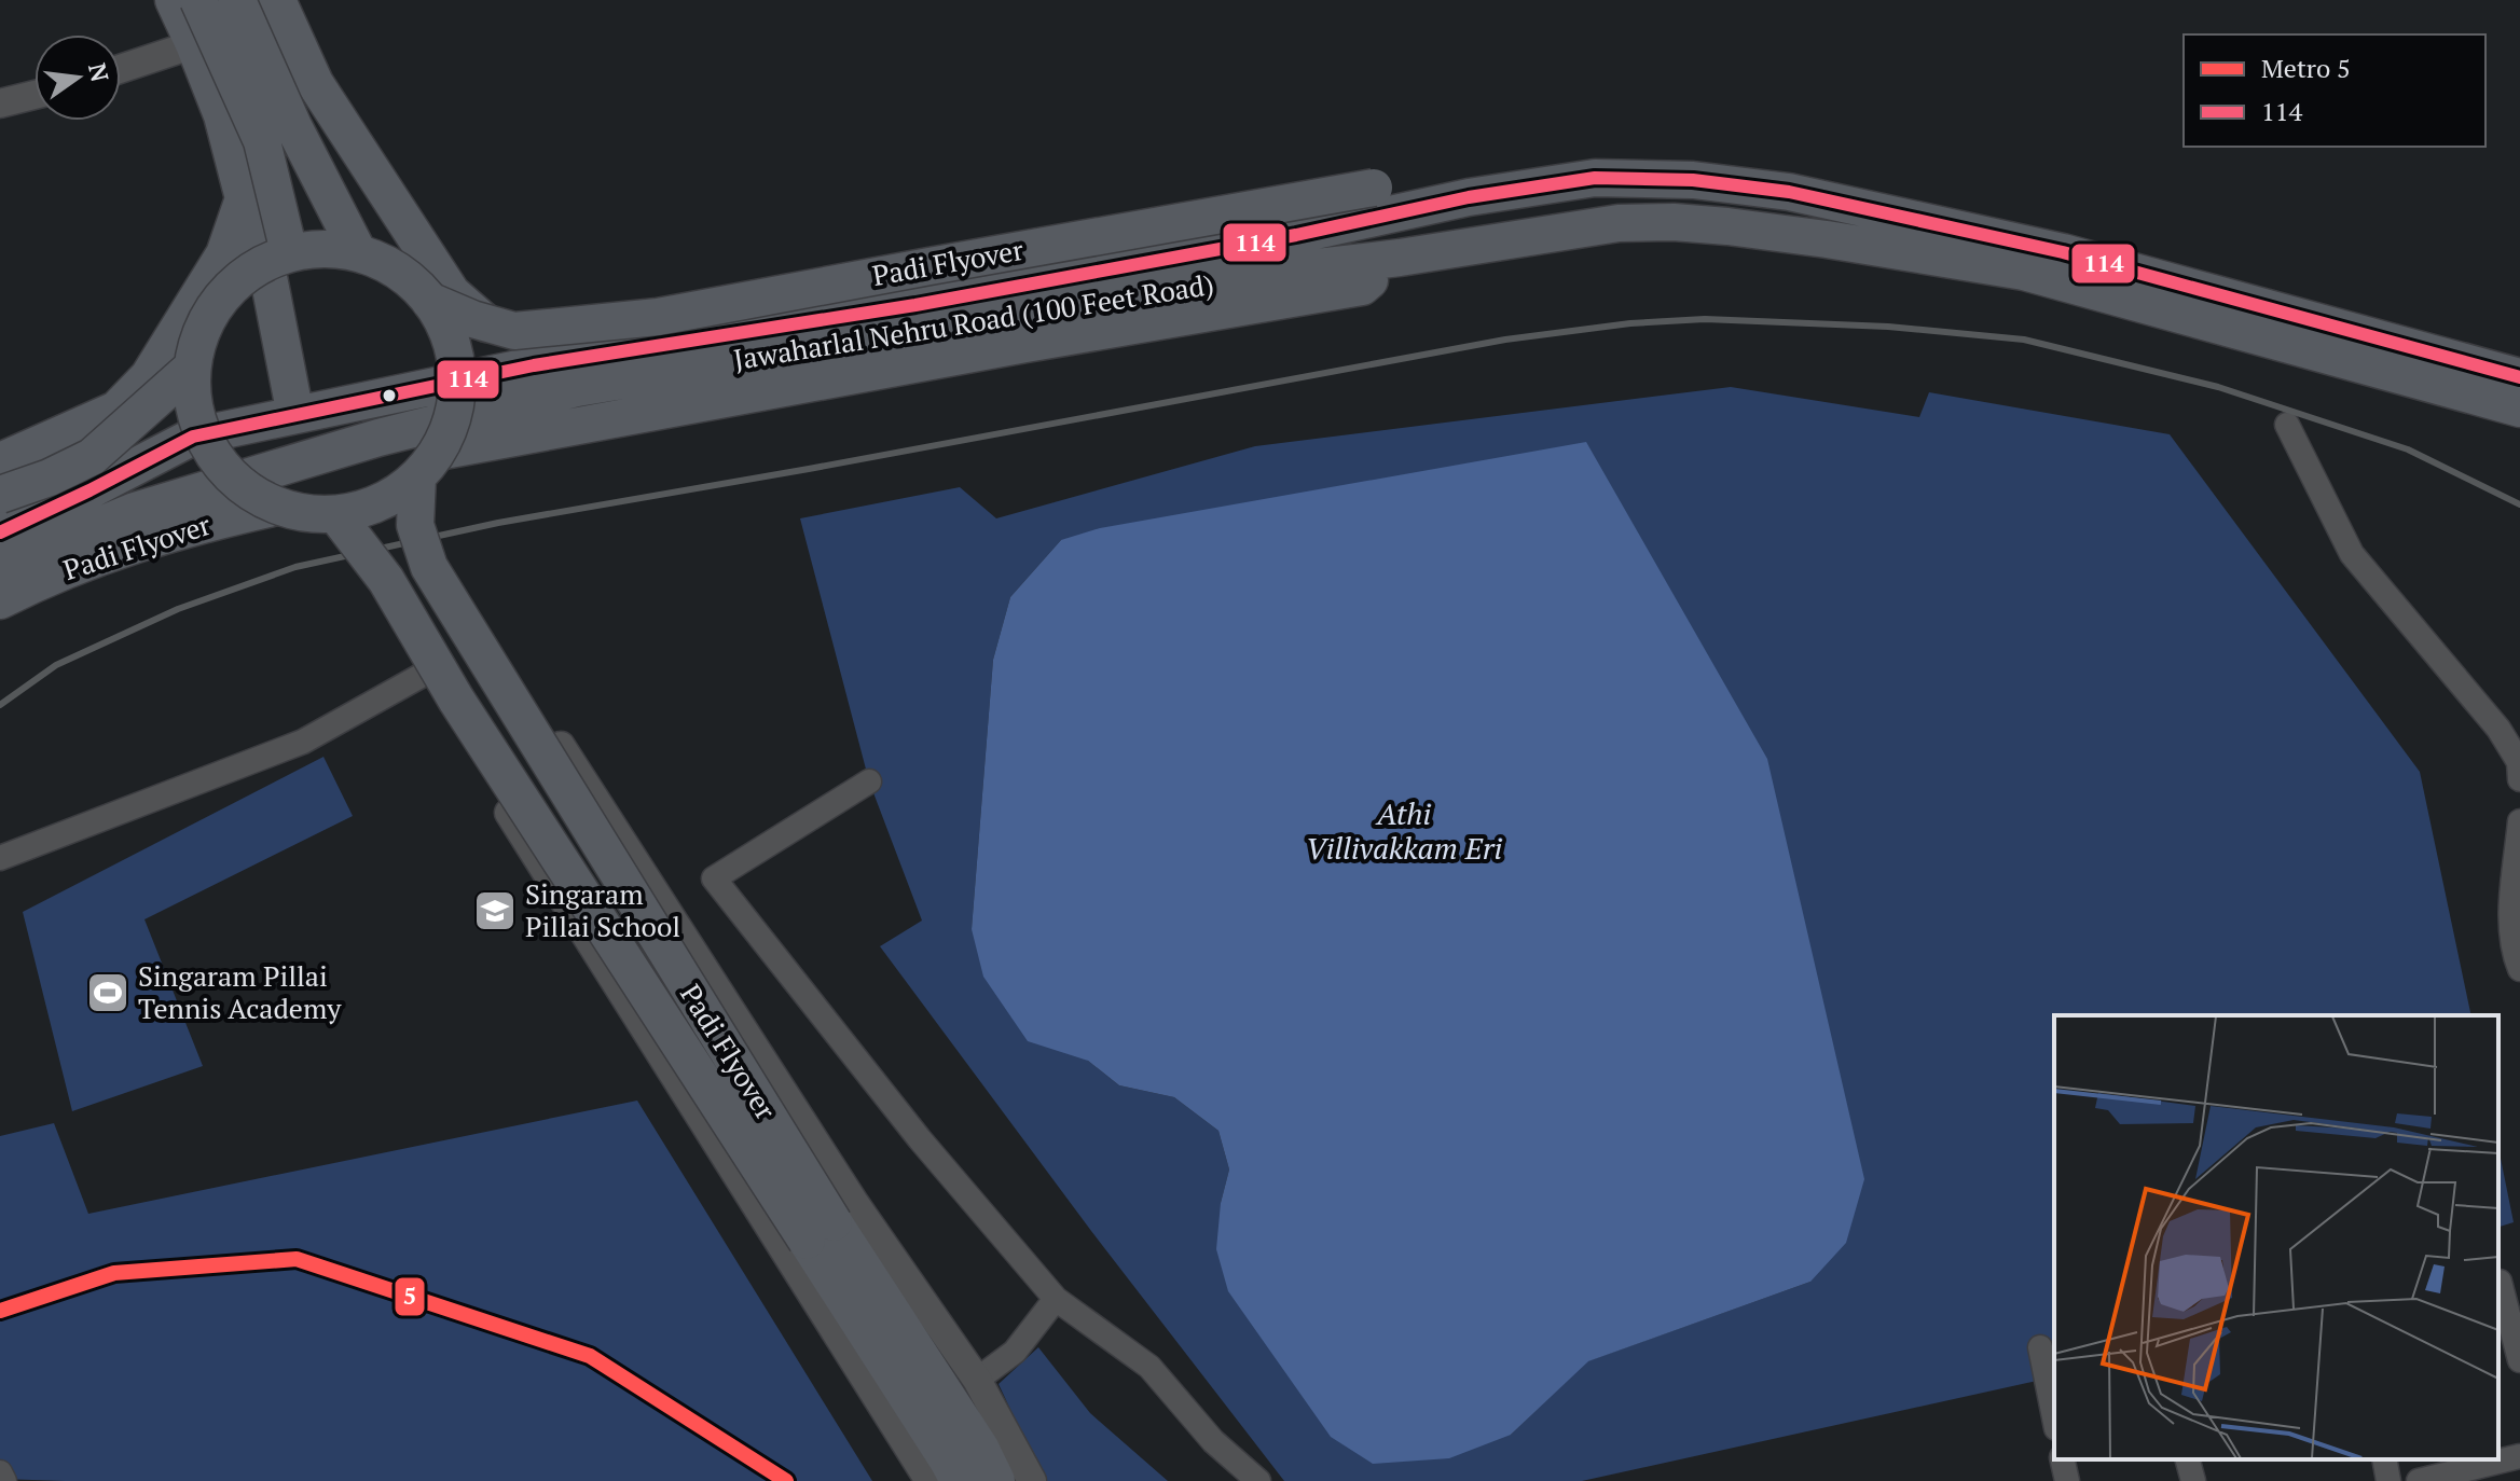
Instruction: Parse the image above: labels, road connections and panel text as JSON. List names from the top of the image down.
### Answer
{
  "streets": {
    "main road": ["Padi Flyover", "Jawaharlal Nehru Road (100 Feet Road)"]
  },
  "crossings": [
    ["Padi Flyover", "Jawaharlal Nehru Road (100 Feet Road)"]
  ],
  "water": ["Athi Villivakkam Eri"],
  "places": {
    "school or university": ["Singaram Pillai School"],
    "sports": ["Singaram Pillai Tennis Academy"]
  },
  "lines": ["transit line 114", "metro line 5"],
  "legend": ["Metro 5", "114"],
  "north": "right"
}
